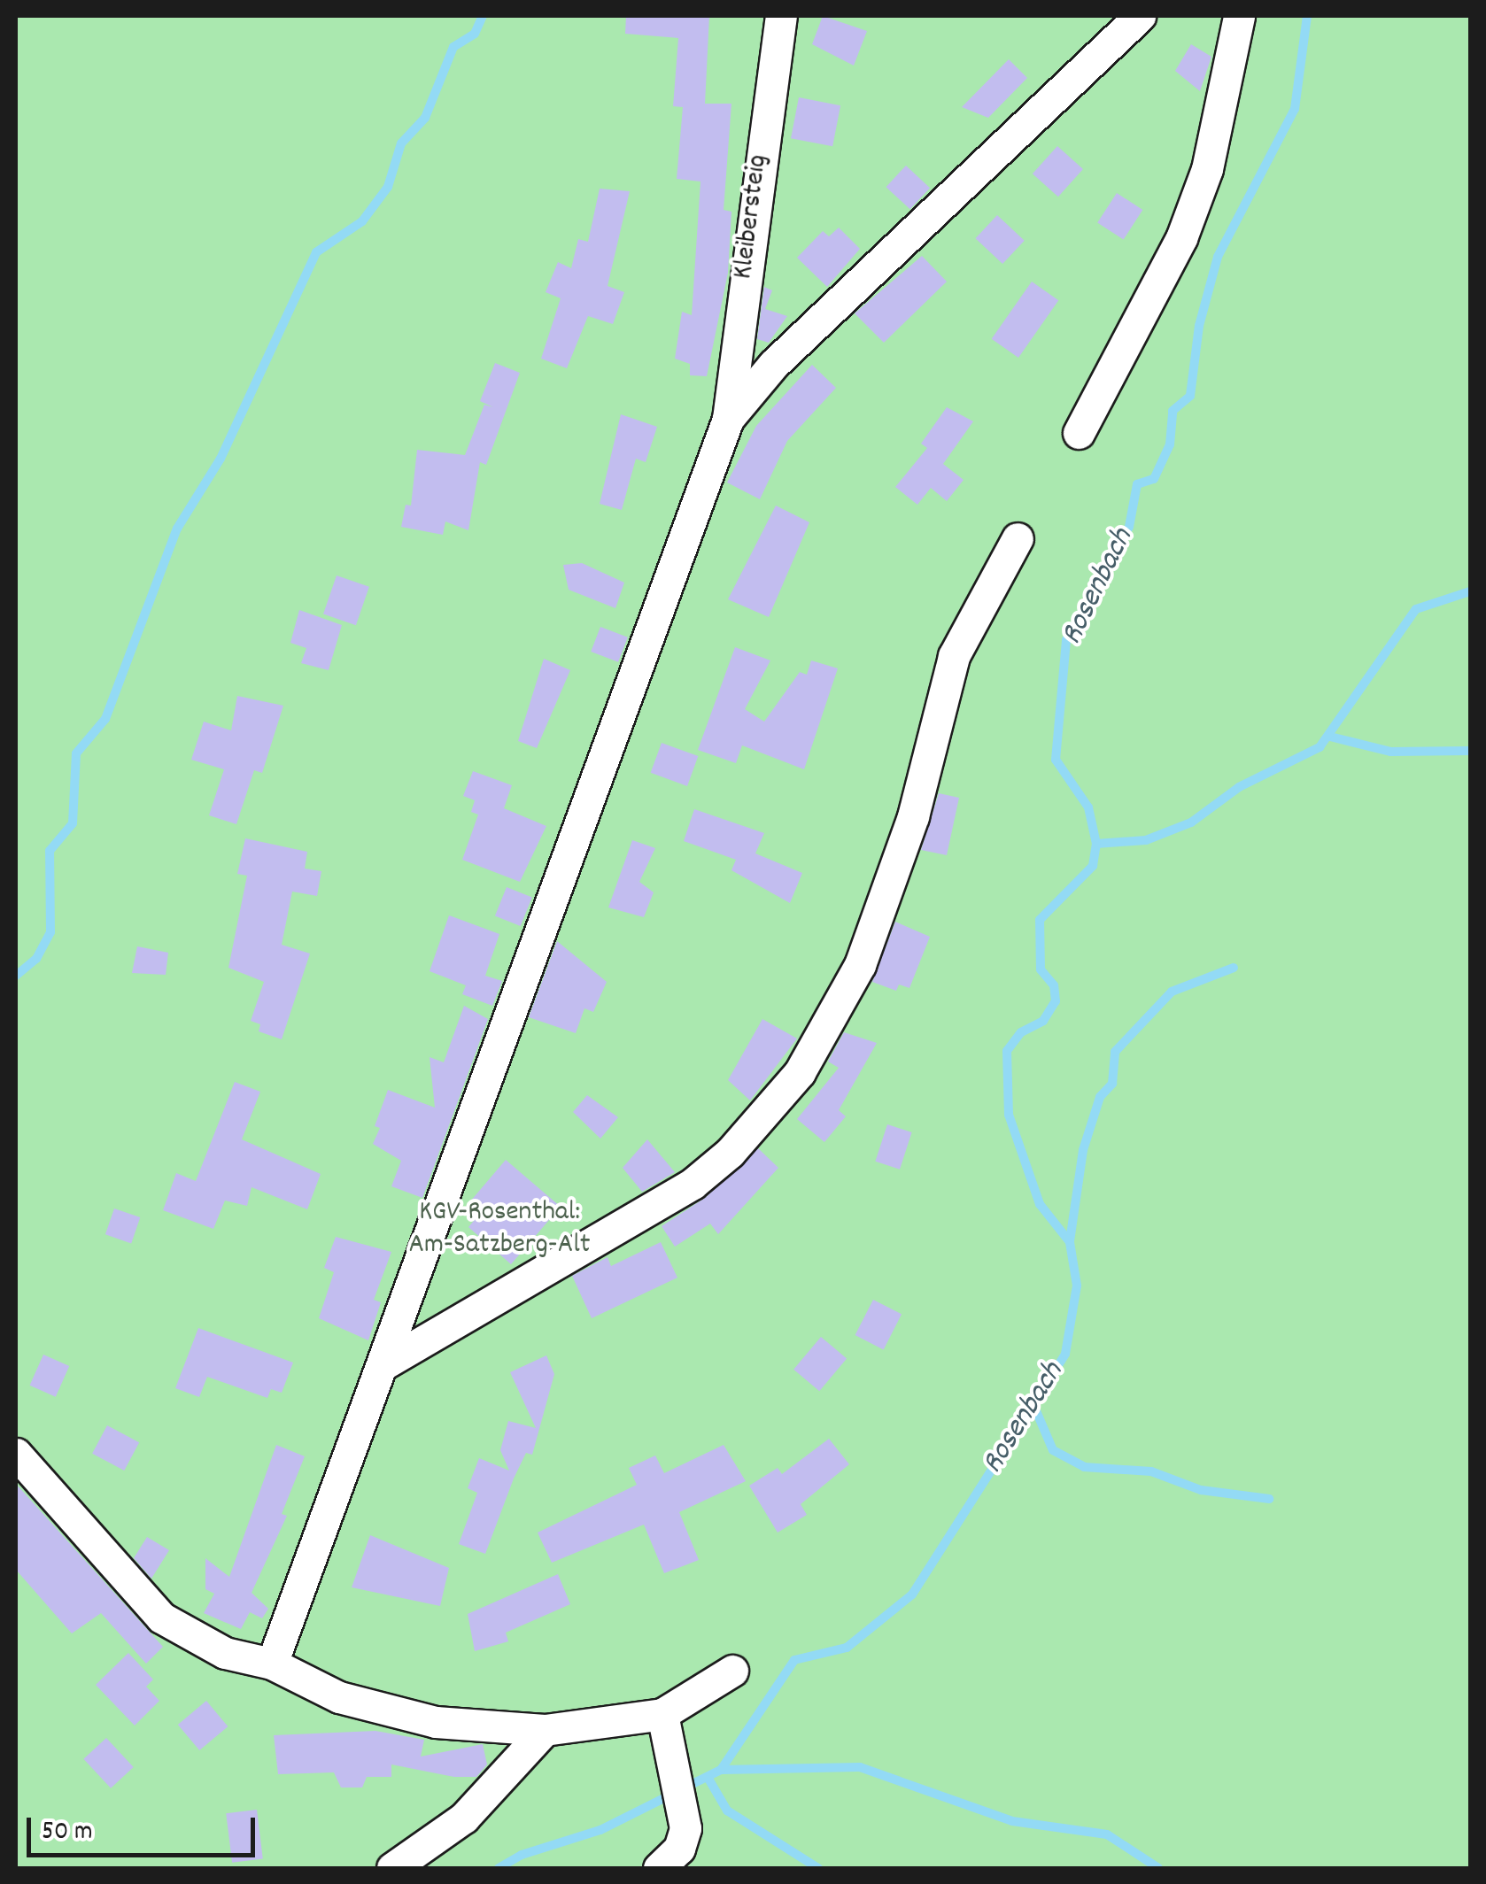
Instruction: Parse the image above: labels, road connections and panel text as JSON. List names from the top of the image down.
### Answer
{
  "streets": {
    "street": ["Kleibersteig"]
  },
  "water": ["Rosenbach"],
  "parks": ["KGV-Rosenthal: Am-Satzberg-Alt"],
  "scale_bar": "50 m"
}
